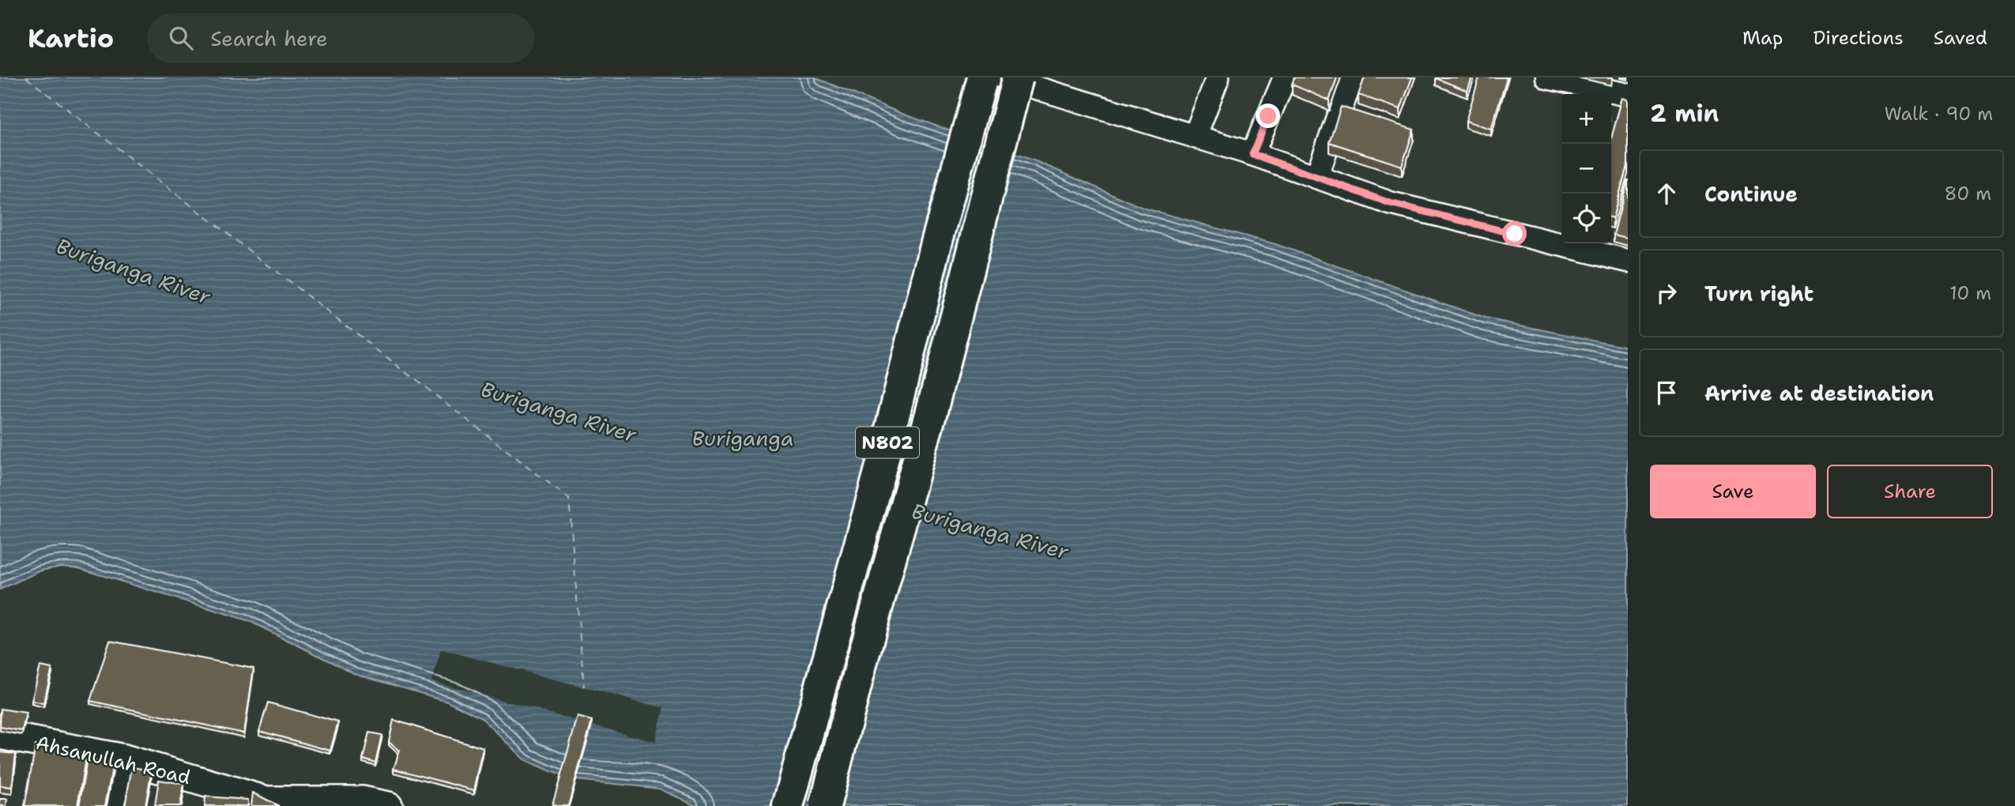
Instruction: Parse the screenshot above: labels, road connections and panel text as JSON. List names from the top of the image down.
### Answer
{
  "streets": {
    "highway": ["N802"],
    "street": ["Ahsanullah Road"]
  },
  "water": ["Buriganga River", "Buriganga"],
  "page": {
    "header": "Kartio",
    "search": "Search here",
    "nav": ["Map", "Directions", "Saved"],
    "heading": ["2 min", "Walk · 90 m"],
    "map_buttons": ["+", "−"],
    "list": [
      ["Continue", "80 m"],
      ["Turn right", "10 m"],
      "Arrive at destination"
    ],
    "buttons": ["Save", "Share"]
  }
}
